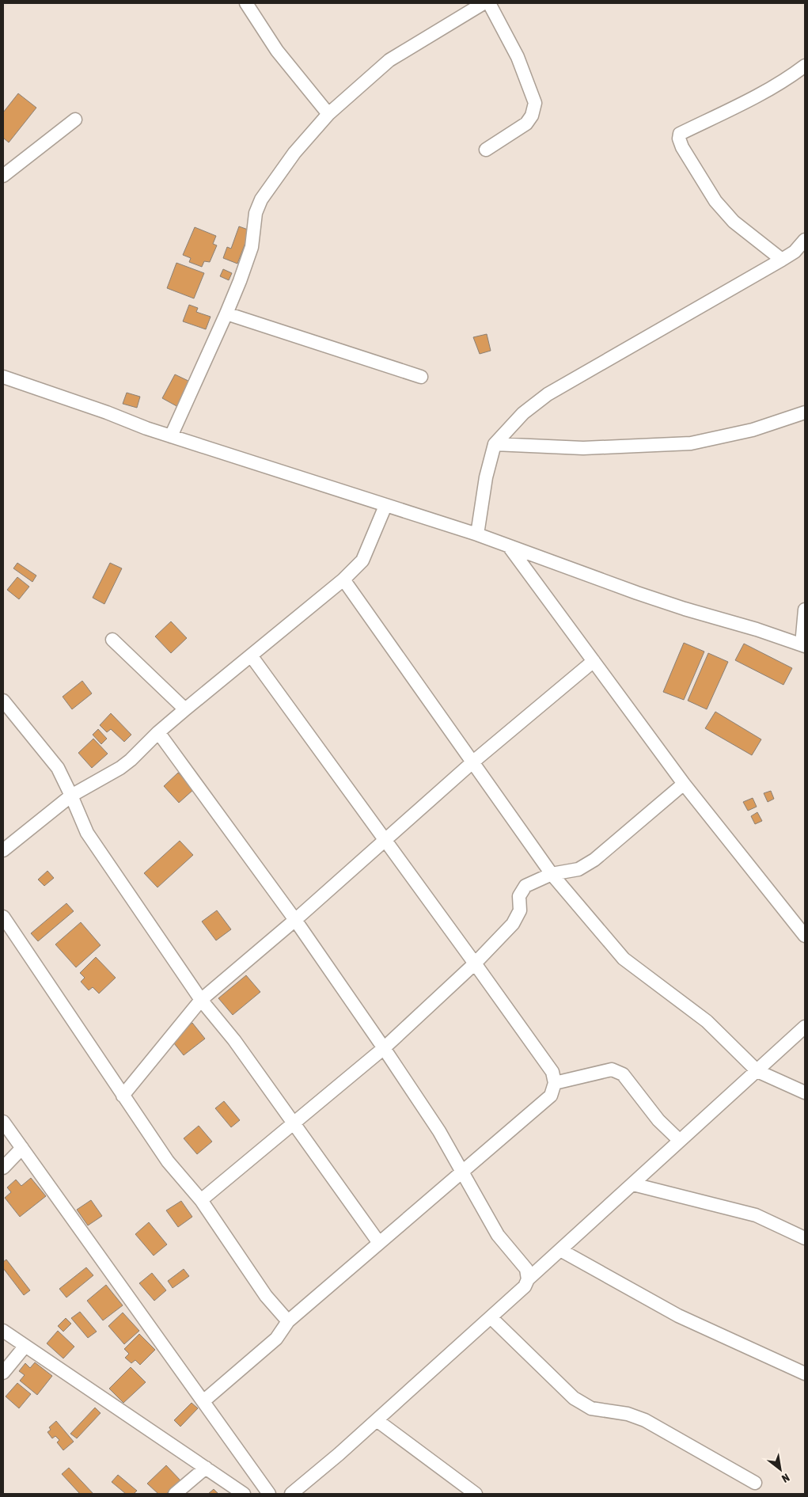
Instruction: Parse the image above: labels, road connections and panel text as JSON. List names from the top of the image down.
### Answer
{
  "north": "bottom right"
}
